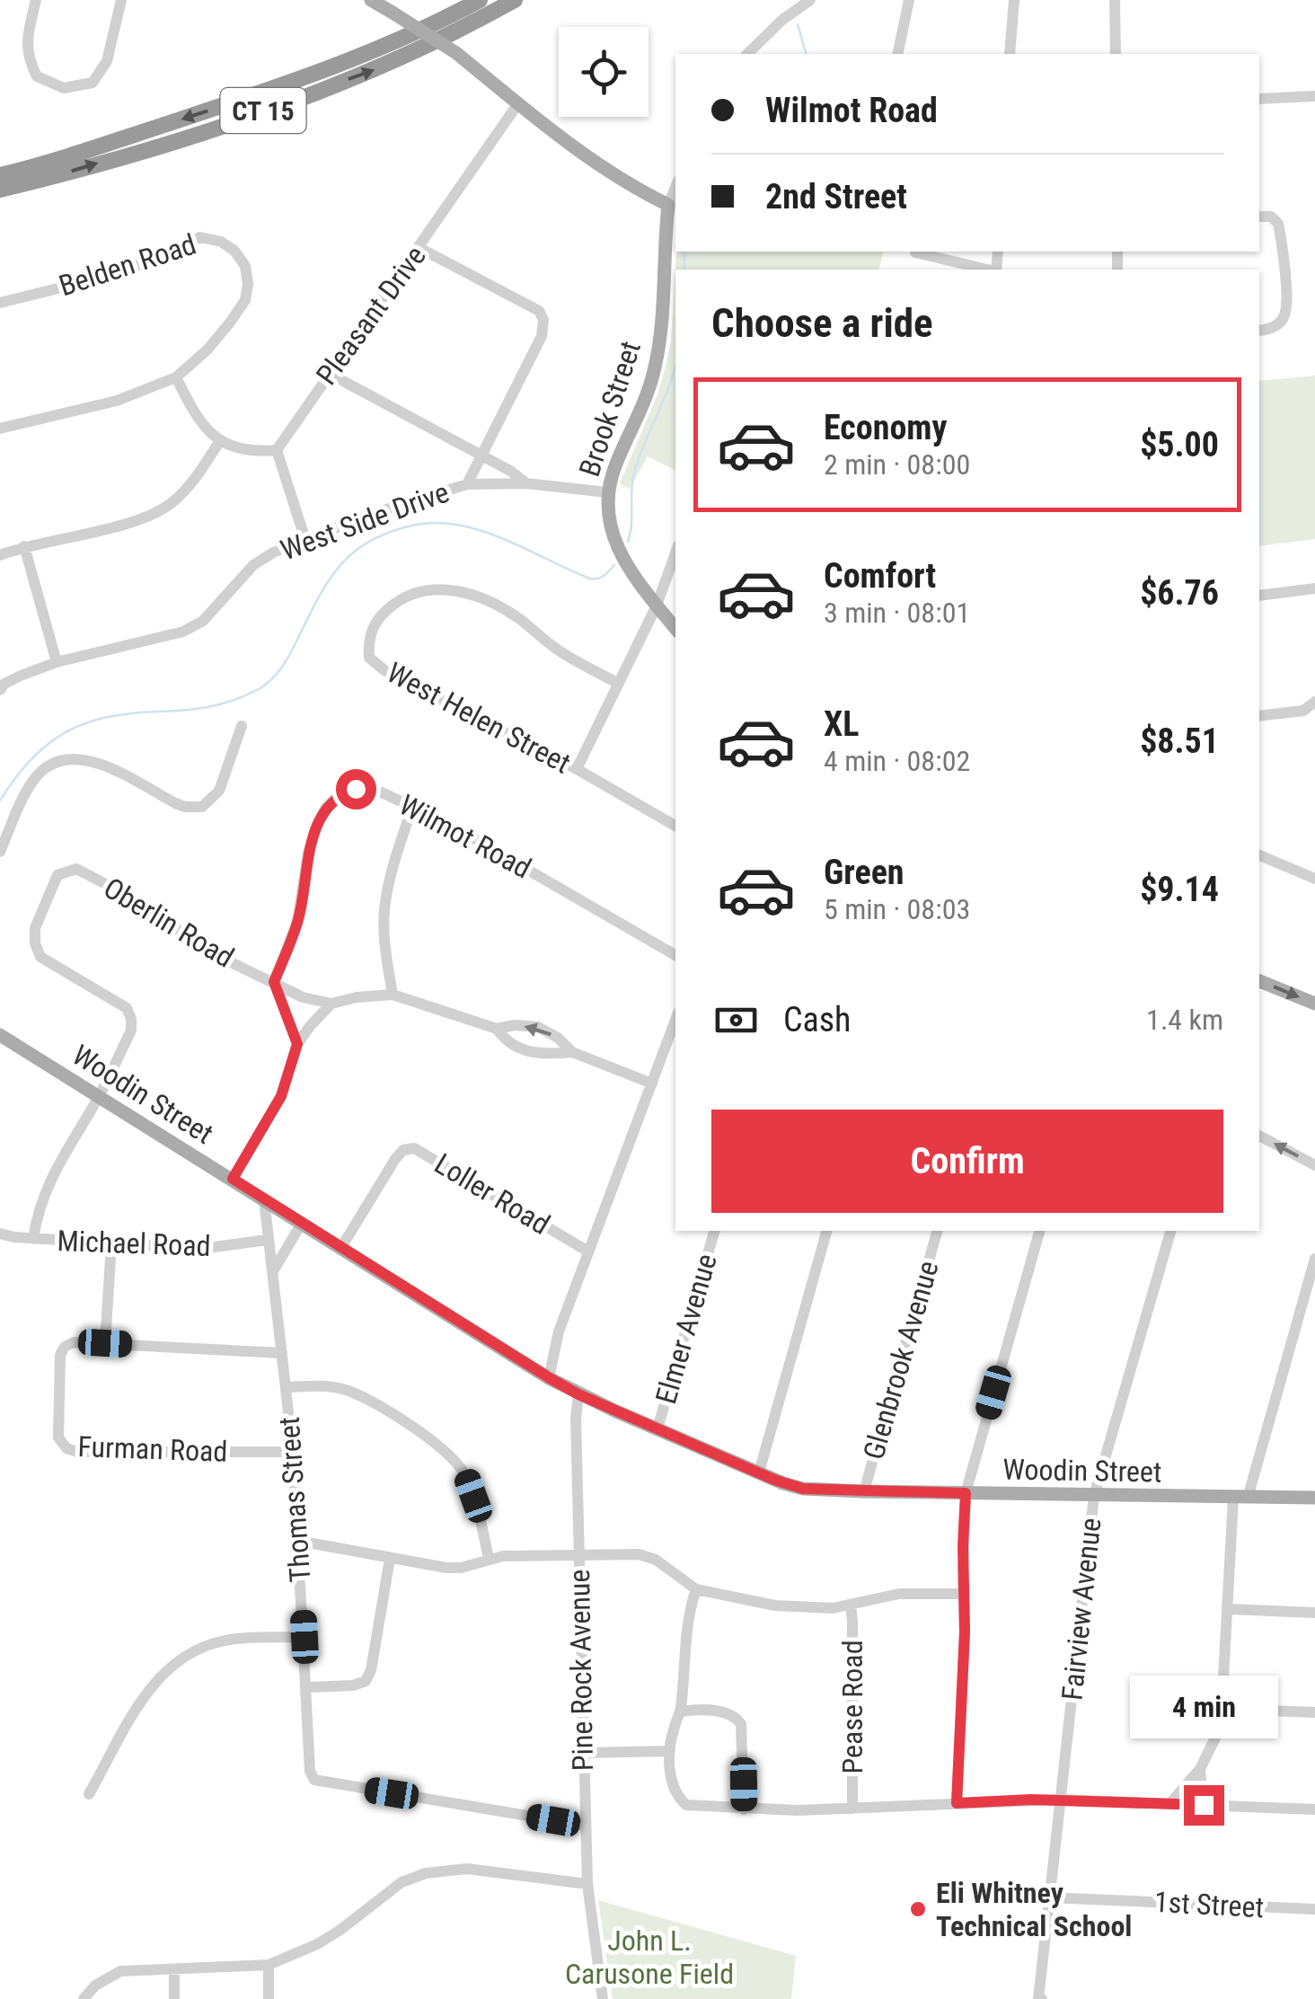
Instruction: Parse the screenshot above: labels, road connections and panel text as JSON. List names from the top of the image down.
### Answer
{
  "streets": {
    "highway": ["CT 15"],
    "main road": ["Brook Street", "Woodin Street"],
    "street": [
      "Belden Road",
      "Pleasant Drive",
      "West Side Drive",
      "West Helen Street",
      "Wilmot Road",
      "Oberlin Road",
      "Loller Road",
      "Michael Road",
      "Elmer Avenue",
      "Glenbrook Avenue",
      "Furman Road",
      "Thomas Street",
      "Fairview Avenue",
      "Pine Rock Avenue",
      "Pease Road",
      "1st Street"
    ]
  },
  "crossings": [
    ["Brook Street", "West Side Drive"],
    ["Wilmot Road", "Oberlin Road"],
    ["Oberlin Road", "Woodin Street"],
    ["Oberlin Road", "Michael Road"],
    ["Woodin Street", "Loller Road"],
    ["Woodin Street", "Elmer Avenue"],
    ["Woodin Street", "Glenbrook Avenue"],
    ["Woodin Street", "Thomas Street"],
    ["Woodin Street", "Fairview Avenue"],
    ["Woodin Street", "Pine Rock Avenue"],
    ["Michael Road", "Thomas Street"],
    ["Furman Road", "Thomas Street"],
    ["Thomas Street", "Pine Rock Avenue"],
    ["Fairview Avenue", "1st Street"]
  ],
  "parks": ["John L. Carusone Field"],
  "places": ["Eli Whitney Technical School"],
  "page": {
    "banner": ["Wilmot Road", "2nd Street"],
    "heading": "Choose a ride",
    "list": [
      {
        "name": "Economy",
        "note": "2 min · 08:00",
        "value": "$5.00"
      },
      {
        "name": "Comfort",
        "note": "3 min · 08:01",
        "value": "$6.76"
      },
      {
        "name": "XL",
        "note": "4 min · 08:02",
        "value": "$8.51"
      },
      {
        "name": "Green",
        "note": "5 min · 08:03",
        "value": "$9.14"
      }
    ],
    "pay": ["Cash", "1.4 km"],
    "buttons": "Confirm",
    "bubble": "4 min"
  }
}
